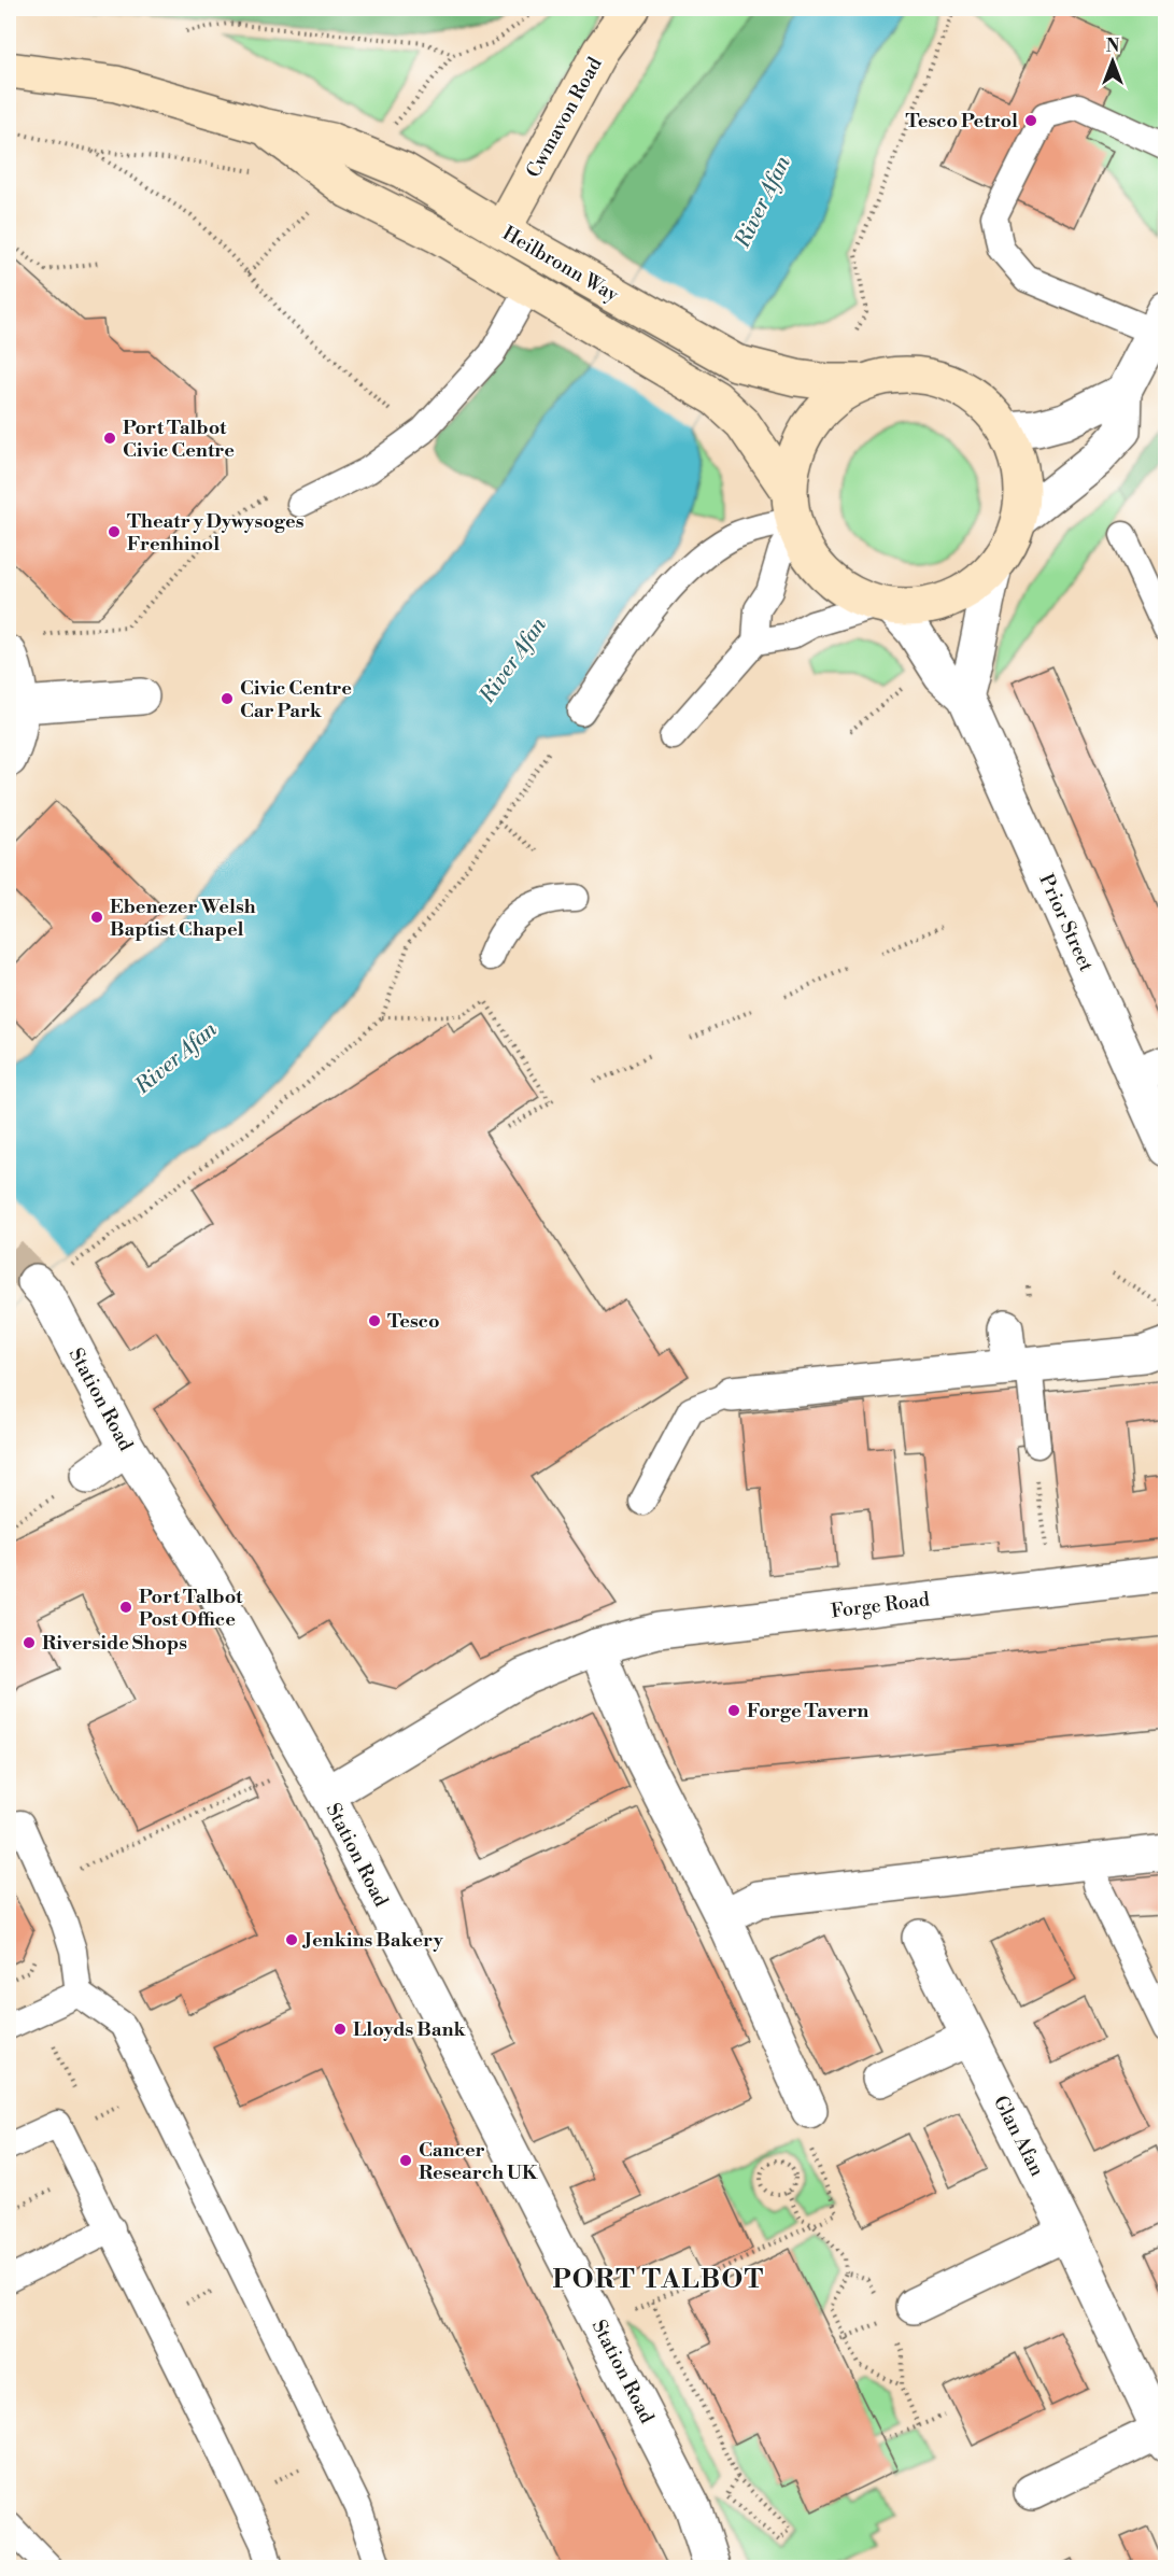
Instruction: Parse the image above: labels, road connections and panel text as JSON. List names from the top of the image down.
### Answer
{
  "streets": {
    "main road": ["Cwmavon Road", "Heilbronn Way"],
    "street": [
      "Prior Street",
      "Station Road",
      "Forge Road",
      "Glan Afan"
    ]
  },
  "crossings": [
    ["Cwmavon Road", "Heilbronn Way"],
    ["Heilbronn Way", "Prior Street"],
    ["Station Road", "Forge Road"]
  ],
  "districts": ["PORT TALBOT"],
  "water": ["River Afan"],
  "places": [
    "Tesco Petrol",
    "Port Talbot Civic Centre",
    "Theatr y Dywysoges Frenhinol",
    "Civic Centre Car Park",
    "Ebenezer Welsh Baptist Chapel",
    "Tesco",
    "Port Talbot Post Office",
    "Riverside Shops",
    "Forge Tavern",
    "Jenkins Bakery",
    "Lloyds Bank",
    "Cancer Research UK"
  ],
  "north": "top"
}
